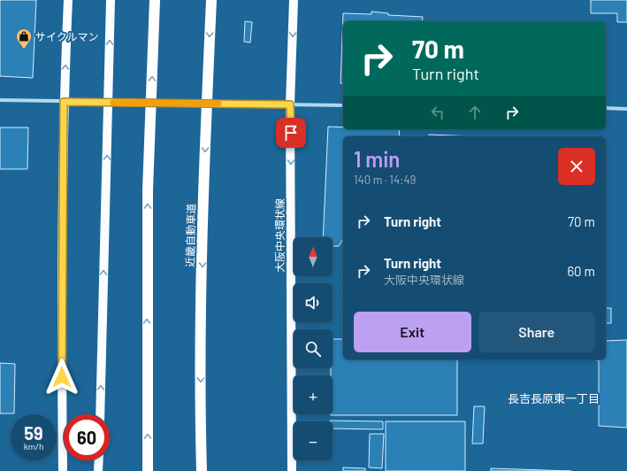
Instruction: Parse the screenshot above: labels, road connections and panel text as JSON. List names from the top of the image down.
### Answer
{
  "streets": {
    "highway": ["近畿自動車道"],
    "main road": ["大阪中央環状線"]
  },
  "one_way": ["大阪中央環状線"],
  "districts": ["長吉長原東一丁目"],
  "places": {
    "shop": ["サイクルマン"]
  },
  "north": "top",
  "page": {
    "turn": ["70 m", "Turn right"],
    "heading": ["1 min", "140 m · 14:49"],
    "list": [
      {
        "name": "Turn right",
        "value": "70 m"
      },
      {
        "name": "Turn right",
        "note": "大阪中央環状線",
        "value": "60 m"
      }
    ],
    "map_buttons": ["+", "−"],
    "buttons": ["Exit", "Share"],
    "speed": "59 km/h",
    "limit": "60"
  }
}
